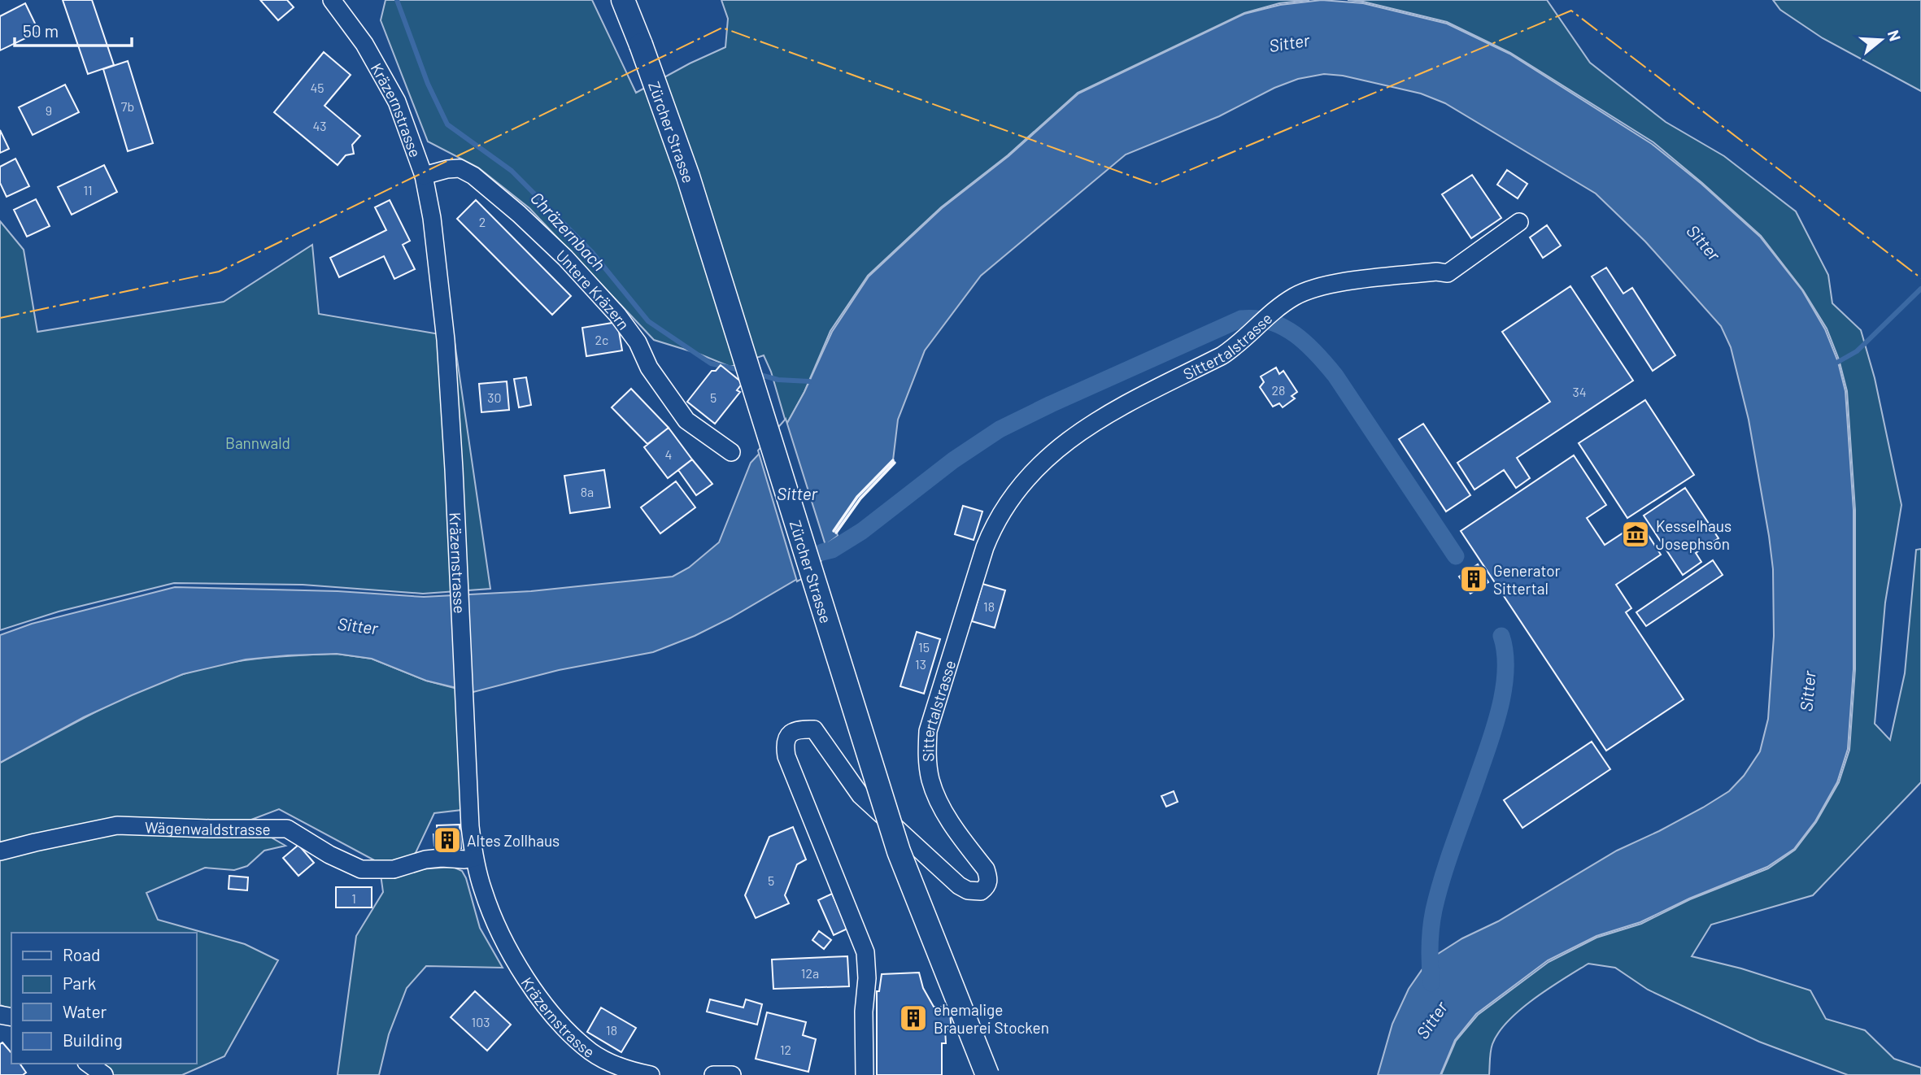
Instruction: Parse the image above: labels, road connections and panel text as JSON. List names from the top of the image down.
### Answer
{
  "streets": {
    "main road": ["Zürcher Strasse"],
    "street": [
      "Kräzernstrasse",
      "Untere Kräzern",
      "Sittertalstrasse",
      "Wägenwaldstrasse"
    ]
  },
  "crossings": [
    ["Kräzernstrasse", "Untere Kräzern"],
    ["Kräzernstrasse", "Wägenwaldstrasse"]
  ],
  "water": ["Sitter", "Chräzernbach"],
  "parks": ["Bannwald"],
  "places": {
    "museum": ["Kesselhaus Josephson"],
    "building": ["Generator Sittertal", "Altes Zollhaus", "ehemalige Brauerei Stocken"]
  },
  "house_numbers": [
    "45",
    "7b",
    "9",
    "43",
    "11",
    "2",
    "2c",
    "28",
    "34",
    "30",
    "5",
    "4",
    "8a",
    "18",
    "15",
    "13",
    "5",
    "1",
    "12a",
    "103",
    "18",
    "12"
  ],
  "legend": [
    "Road",
    "Park",
    "Water",
    "Building"
  ],
  "scale_bar": "50 m",
  "north": "right"
}
